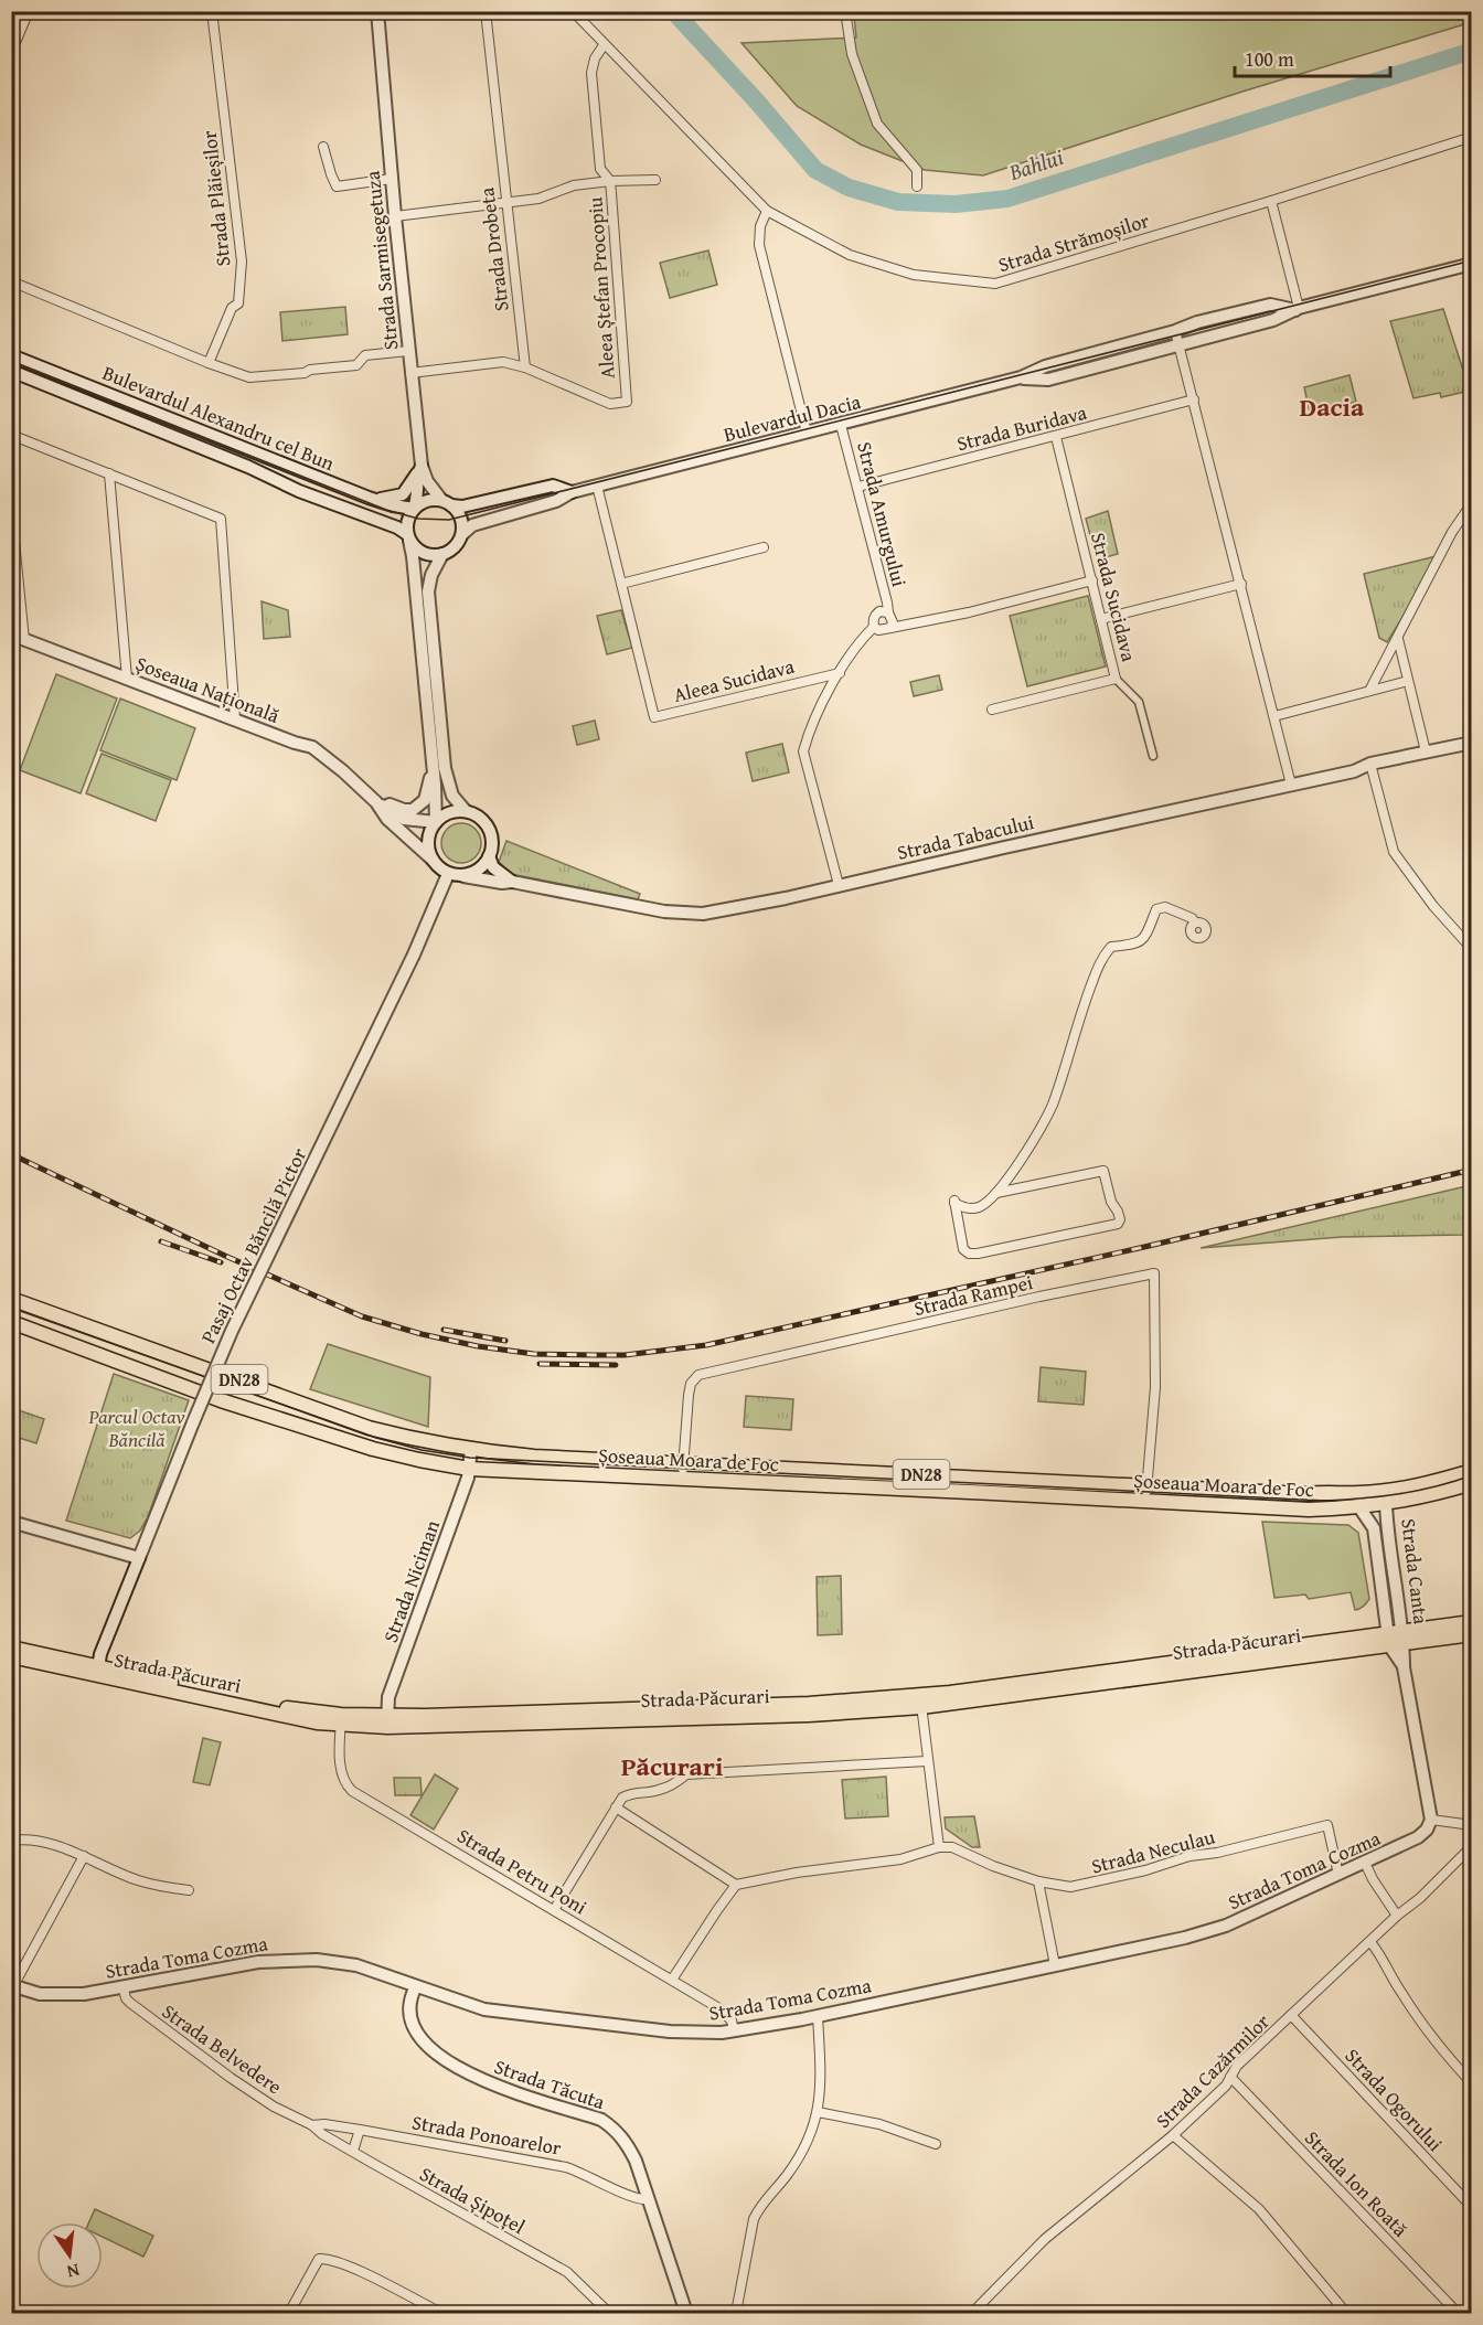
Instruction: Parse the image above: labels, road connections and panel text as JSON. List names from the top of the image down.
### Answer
{
  "streets": {
    "main road": [
      "DN28",
      "Șoseaua Moara de Foc",
      "Strada Canta",
      "Strada Păcurari"
    ],
    "street": [
      "Strada Plăieșilor",
      "Strada Strămoșilor",
      "Strada Drobeta",
      "Strada Sarmisegetuza",
      "Aleea Ștefan Procopiu",
      "Bulevardul Alexandru cel Bun",
      "Bulevardul Dacia",
      "Strada Buridava",
      "Strada Amurgului",
      "Strada Sucidava",
      "Aleea Sucidava",
      "Șoseaua Națională",
      "Strada Tabacului",
      "Pasaj Octav Băncilă Pictor",
      "Strada Rampei",
      "Strada Niciman",
      "Strada Neculau",
      "Strada Toma Cozma",
      "Strada Petru Poni",
      "Strada Belvedere",
      "Strada Cazărmilor",
      "Strada Tăcuta",
      "Strada Ogorului",
      "Strada Ponoarelor",
      "Strada Ion Roată",
      "Strada Șipoțel"
    ]
  },
  "crossings": [
    ["Strada Drobeta", "Aleea Ștefan Procopiu"],
    ["Strada Sarmisegetuza", "Aleea Ștefan Procopiu"],
    ["Strada Sarmisegetuza", "Bulevardul Alexandru cel Bun"],
    ["Bulevardul Dacia", "Strada Amurgului"],
    ["Bulevardul Dacia", "Aleea Sucidava"],
    ["Strada Buridava", "Strada Amurgului"],
    ["Strada Buridava", "Strada Sucidava"],
    ["Strada Amurgului", "Aleea Sucidava"],
    ["Strada Amurgului", "Strada Tabacului"],
    ["Șoseaua Națională", "Strada Tabacului"],
    ["Șoseaua Națională", "Pasaj Octav Băncilă Pictor"],
    ["Strada Tabacului", "Pasaj Octav Băncilă Pictor"],
    ["Pasaj Octav Băncilă Pictor", "Strada Păcurari"],
    ["Strada Rampei", "Șoseaua Moara de Foc"],
    ["DN28", "Șoseaua Moara de Foc"],
    ["DN28", "Strada Niciman"],
    ["Șoseaua Moara de Foc", "Strada Canta"],
    ["Șoseaua Moara de Foc", "Strada Niciman"],
    ["Strada Canta", "Strada Păcurari"],
    ["Strada Niciman", "Strada Păcurari"],
    ["Strada Păcurari", "Strada Petru Poni"],
    ["Strada Neculau", "Strada Toma Cozma"],
    ["Strada Toma Cozma", "Strada Petru Poni"],
    ["Strada Toma Cozma", "Strada Belvedere"],
    ["Strada Toma Cozma", "Strada Tăcuta"],
    ["Strada Belvedere", "Strada Ponoarelor"],
    ["Strada Belvedere", "Strada Șipoțel"],
    ["Strada Cazărmilor", "Strada Ogorului"],
    ["Strada Cazărmilor", "Strada Ion Roată"],
    ["Strada Tăcuta", "Strada Ponoarelor"],
    ["Strada Ponoarelor", "Strada Șipoțel"]
  ],
  "districts": ["Dacia", "Păcurari"],
  "water": ["Bahlui"],
  "parks": ["Parcul Octav Băncilă"],
  "scale_bar": "100 m",
  "north": "bottom"
}
